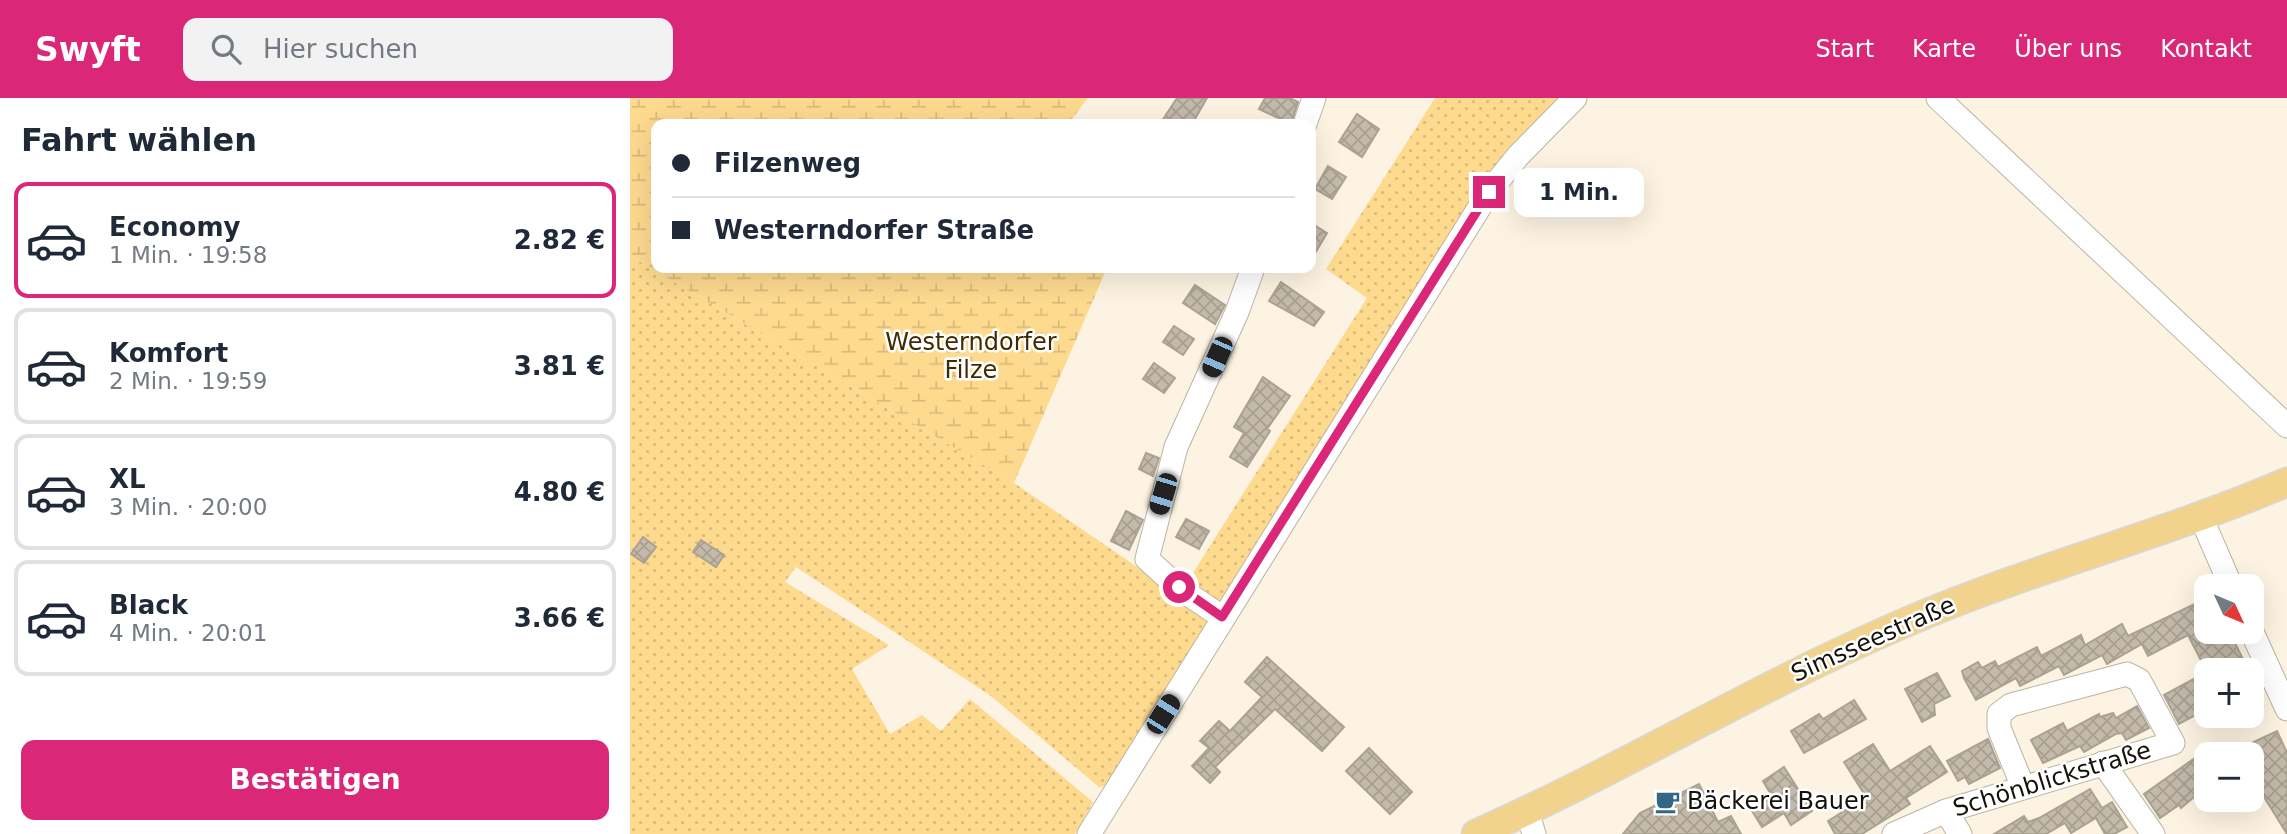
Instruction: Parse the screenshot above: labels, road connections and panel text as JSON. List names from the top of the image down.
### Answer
{
  "streets": {
    "main road": ["Simsseestraße"],
    "street": ["Schönblickstraße"]
  },
  "parks": ["Westerndorfer Filze"],
  "places": {
    "cafe": ["Bäckerei Bauer"]
  },
  "north": "bottom right",
  "page": {
    "header": "Swyft",
    "search": "Hier suchen",
    "nav": [
      "Start",
      "Karte",
      "Über uns",
      "Kontakt"
    ],
    "heading": "Fahrt wählen",
    "banner": ["Filzenweg", "Westerndorfer Straße"],
    "bubble": "1 Min.",
    "list": [
      {
        "name": "Economy",
        "note": "1 Min. · 19:58",
        "value": "2.82 €"
      },
      {
        "name": "Komfort",
        "note": "2 Min. · 19:59",
        "value": "3.81 €"
      },
      {
        "name": "XL",
        "note": "3 Min. · 20:00",
        "value": "4.80 €"
      },
      {
        "name": "Black",
        "note": "4 Min. · 20:01",
        "value": "3.66 €"
      }
    ],
    "map_buttons": ["+", "−"],
    "buttons": "Bestätigen"
  }
}
